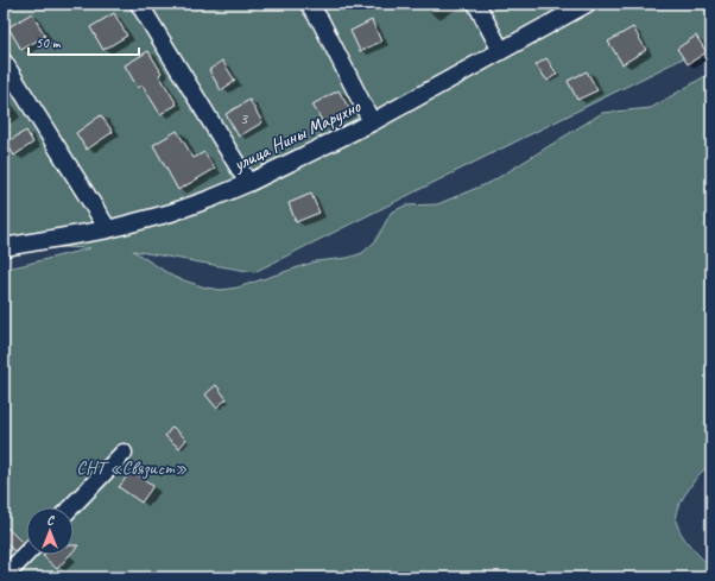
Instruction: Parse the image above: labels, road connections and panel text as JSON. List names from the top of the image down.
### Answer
{
  "streets": {
    "street": ["улица Нины Марухно"]
  },
  "parks": ["СНТ «Связист»"],
  "house_numbers": ["3"],
  "scale_bar": "50 m",
  "north": "top"
}
